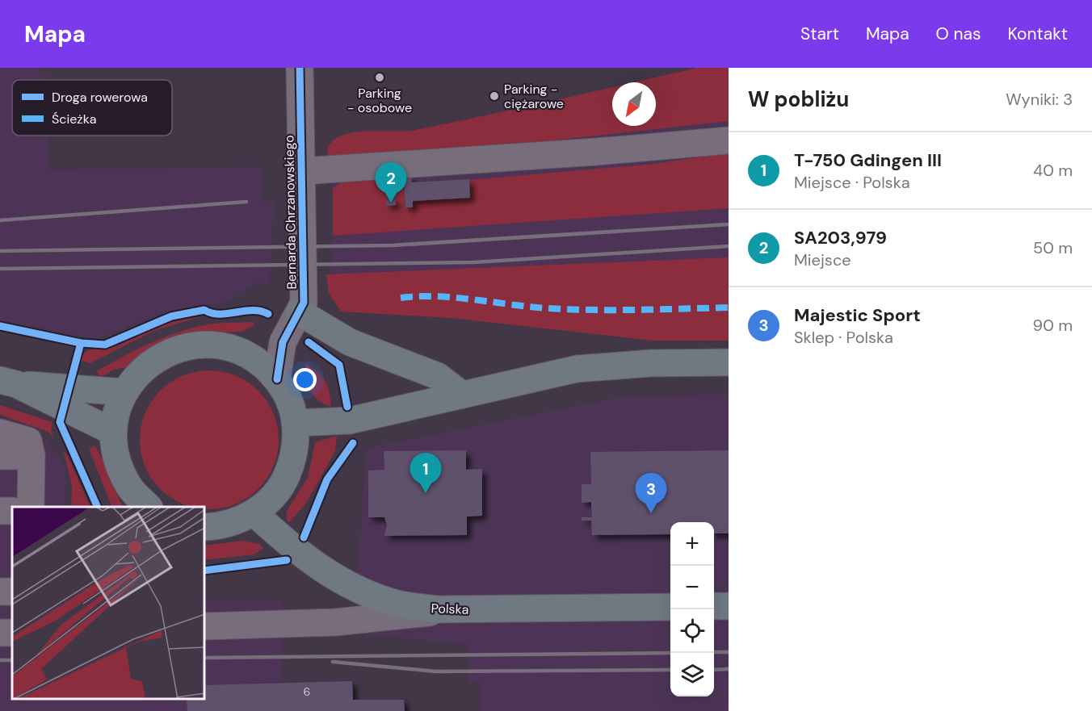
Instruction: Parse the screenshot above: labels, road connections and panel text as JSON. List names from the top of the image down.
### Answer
{
  "streets": {
    "highway": ["Polska"],
    "street": ["Bernarda Chrzanowskiego"]
  },
  "places": ["Parking - osobowe", "Parking - ciężarowe"],
  "house_numbers": ["6"],
  "legend": ["Droga rowerowa", "Ścieżka"],
  "north": "bottom left",
  "page": {
    "header": "Mapa",
    "nav": [
      "Start",
      "Mapa",
      "O nas",
      "Kontakt"
    ],
    "heading": ["W pobliżu", "Wyniki: 3"],
    "list": [
      {
        "mark": "1",
        "name": "T-750 Gdingen III",
        "note": "Miejsce · Polska",
        "value": "40 m"
      },
      {
        "mark": "2",
        "name": "SA203,979",
        "note": "Miejsce",
        "value": "50 m"
      },
      {
        "mark": "3",
        "name": "Majestic Sport",
        "note": "Sklep · Polska",
        "value": "90 m"
      }
    ],
    "pins": ["2", "1", "3"],
    "map_buttons": ["+", "−"]
  }
}
